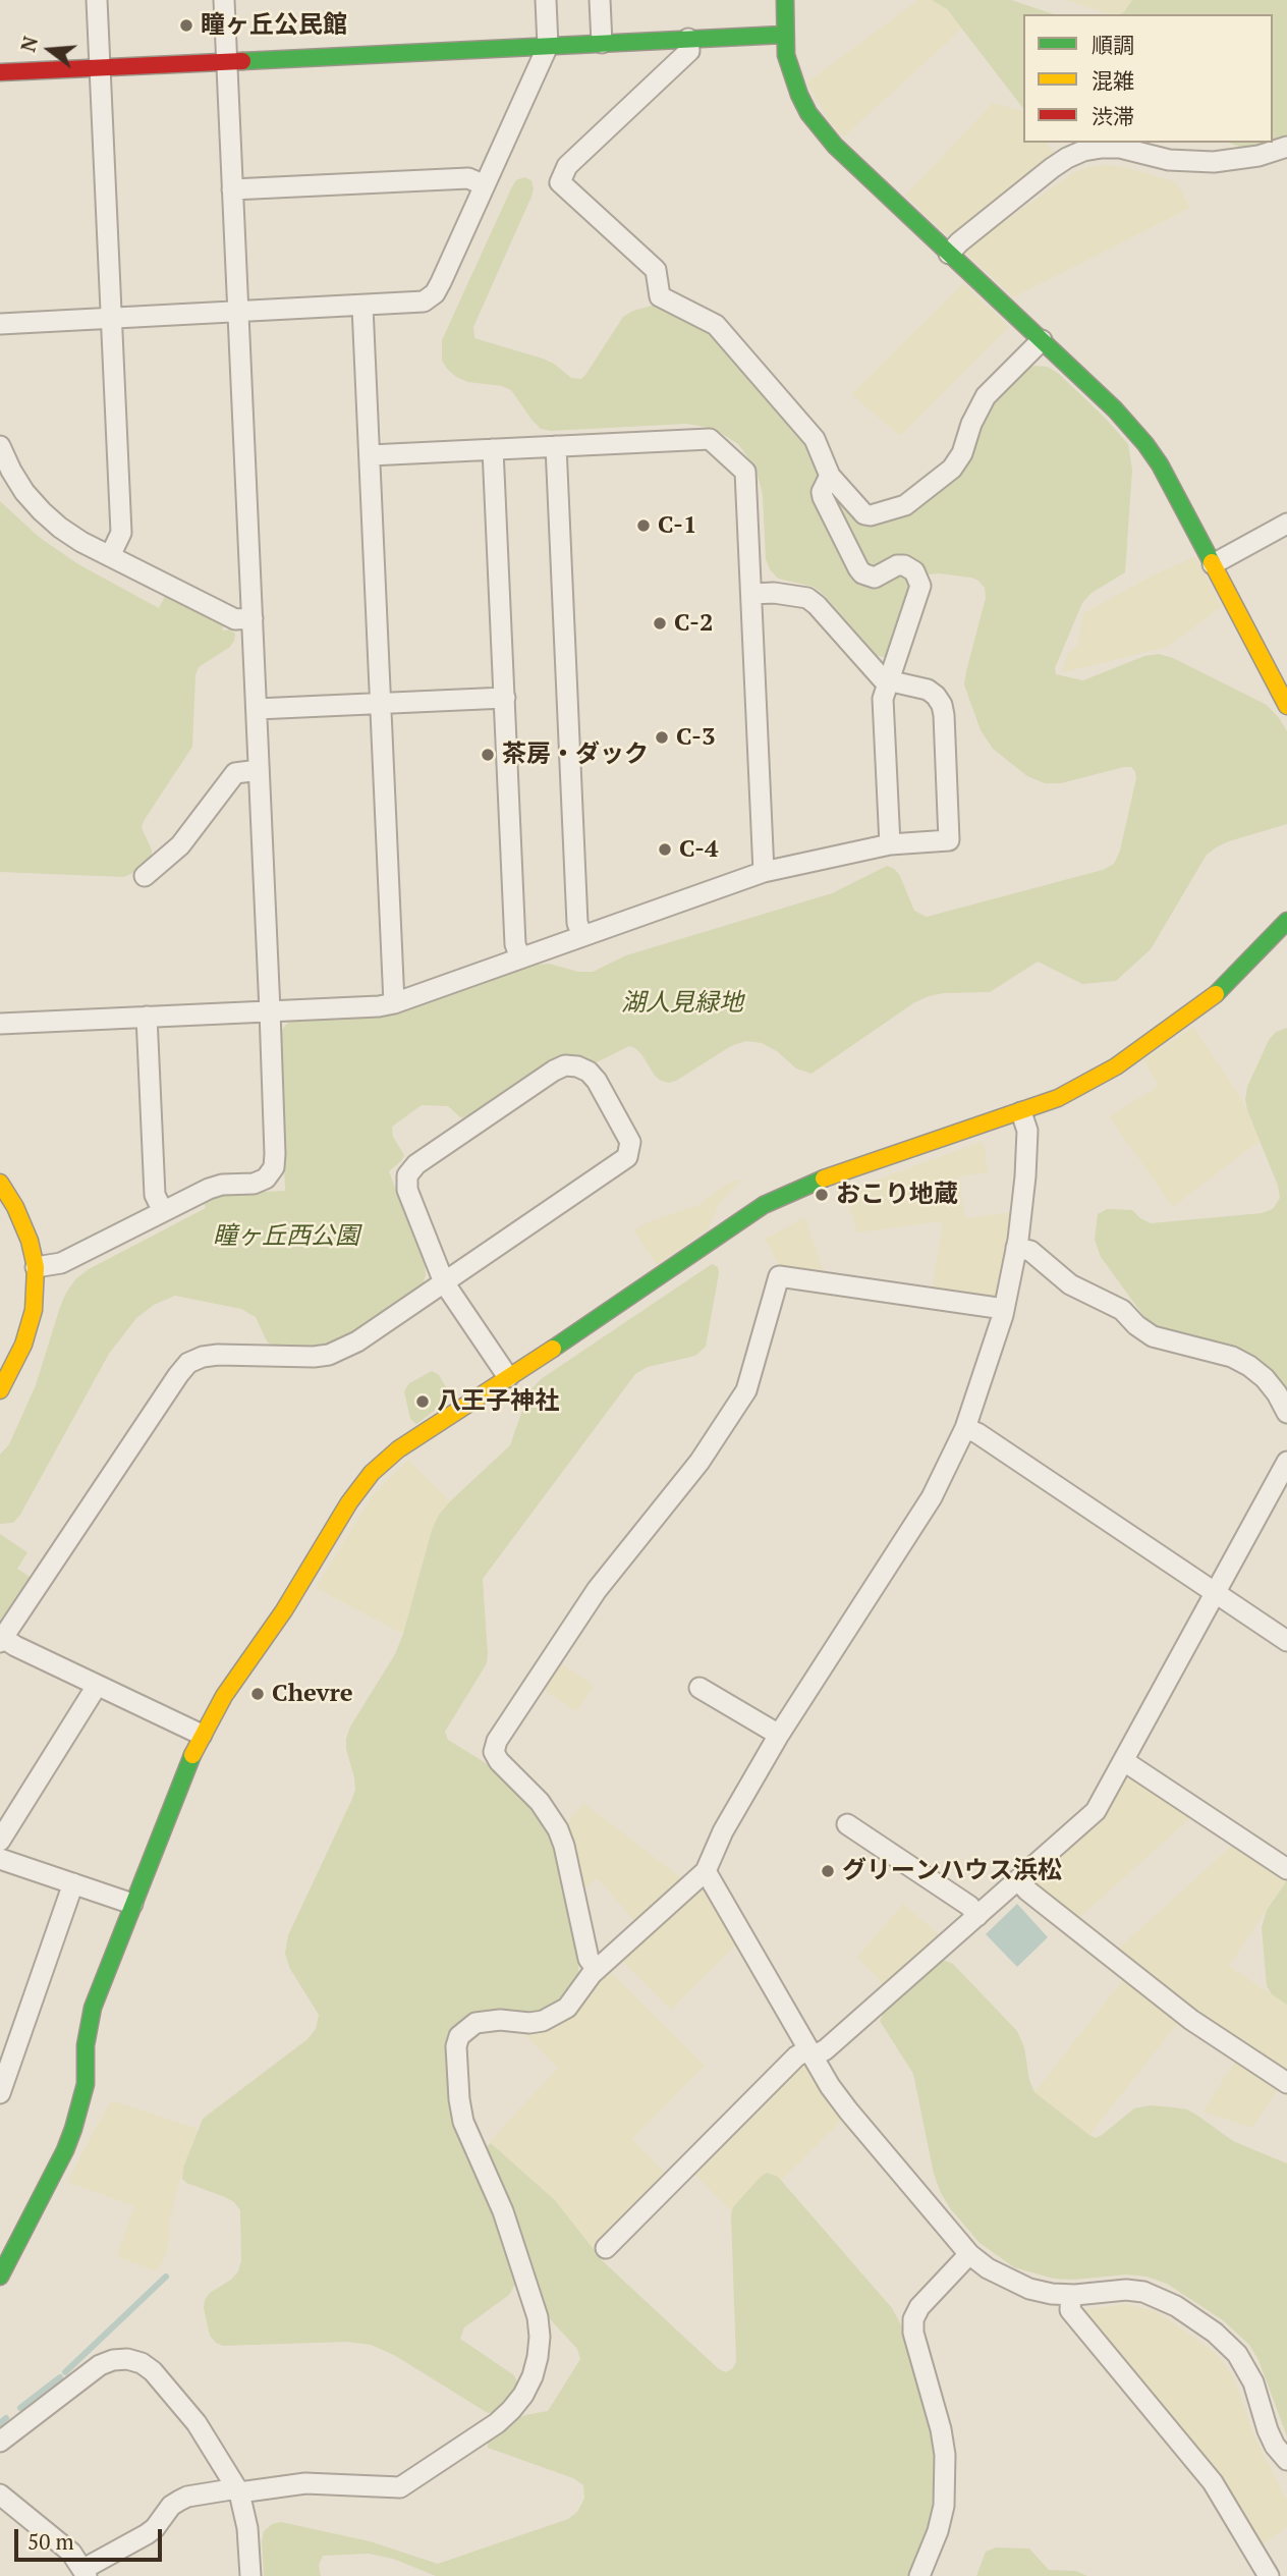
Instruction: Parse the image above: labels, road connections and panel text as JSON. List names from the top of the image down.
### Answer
{
  "parks": ["湖人見緑地", "瞳ヶ丘西公園"],
  "places": [
    "瞳ヶ丘公民館",
    "C-1",
    "C-2",
    "C-3",
    "茶房・ダック",
    "C-4",
    "おこり地蔵",
    "八王子神社",
    "Chevre",
    "グリーンハウス浜松"
  ],
  "legend": ["順調", "混雑", "渋滞"],
  "scale_bar": "50 m",
  "north": "left"
}
